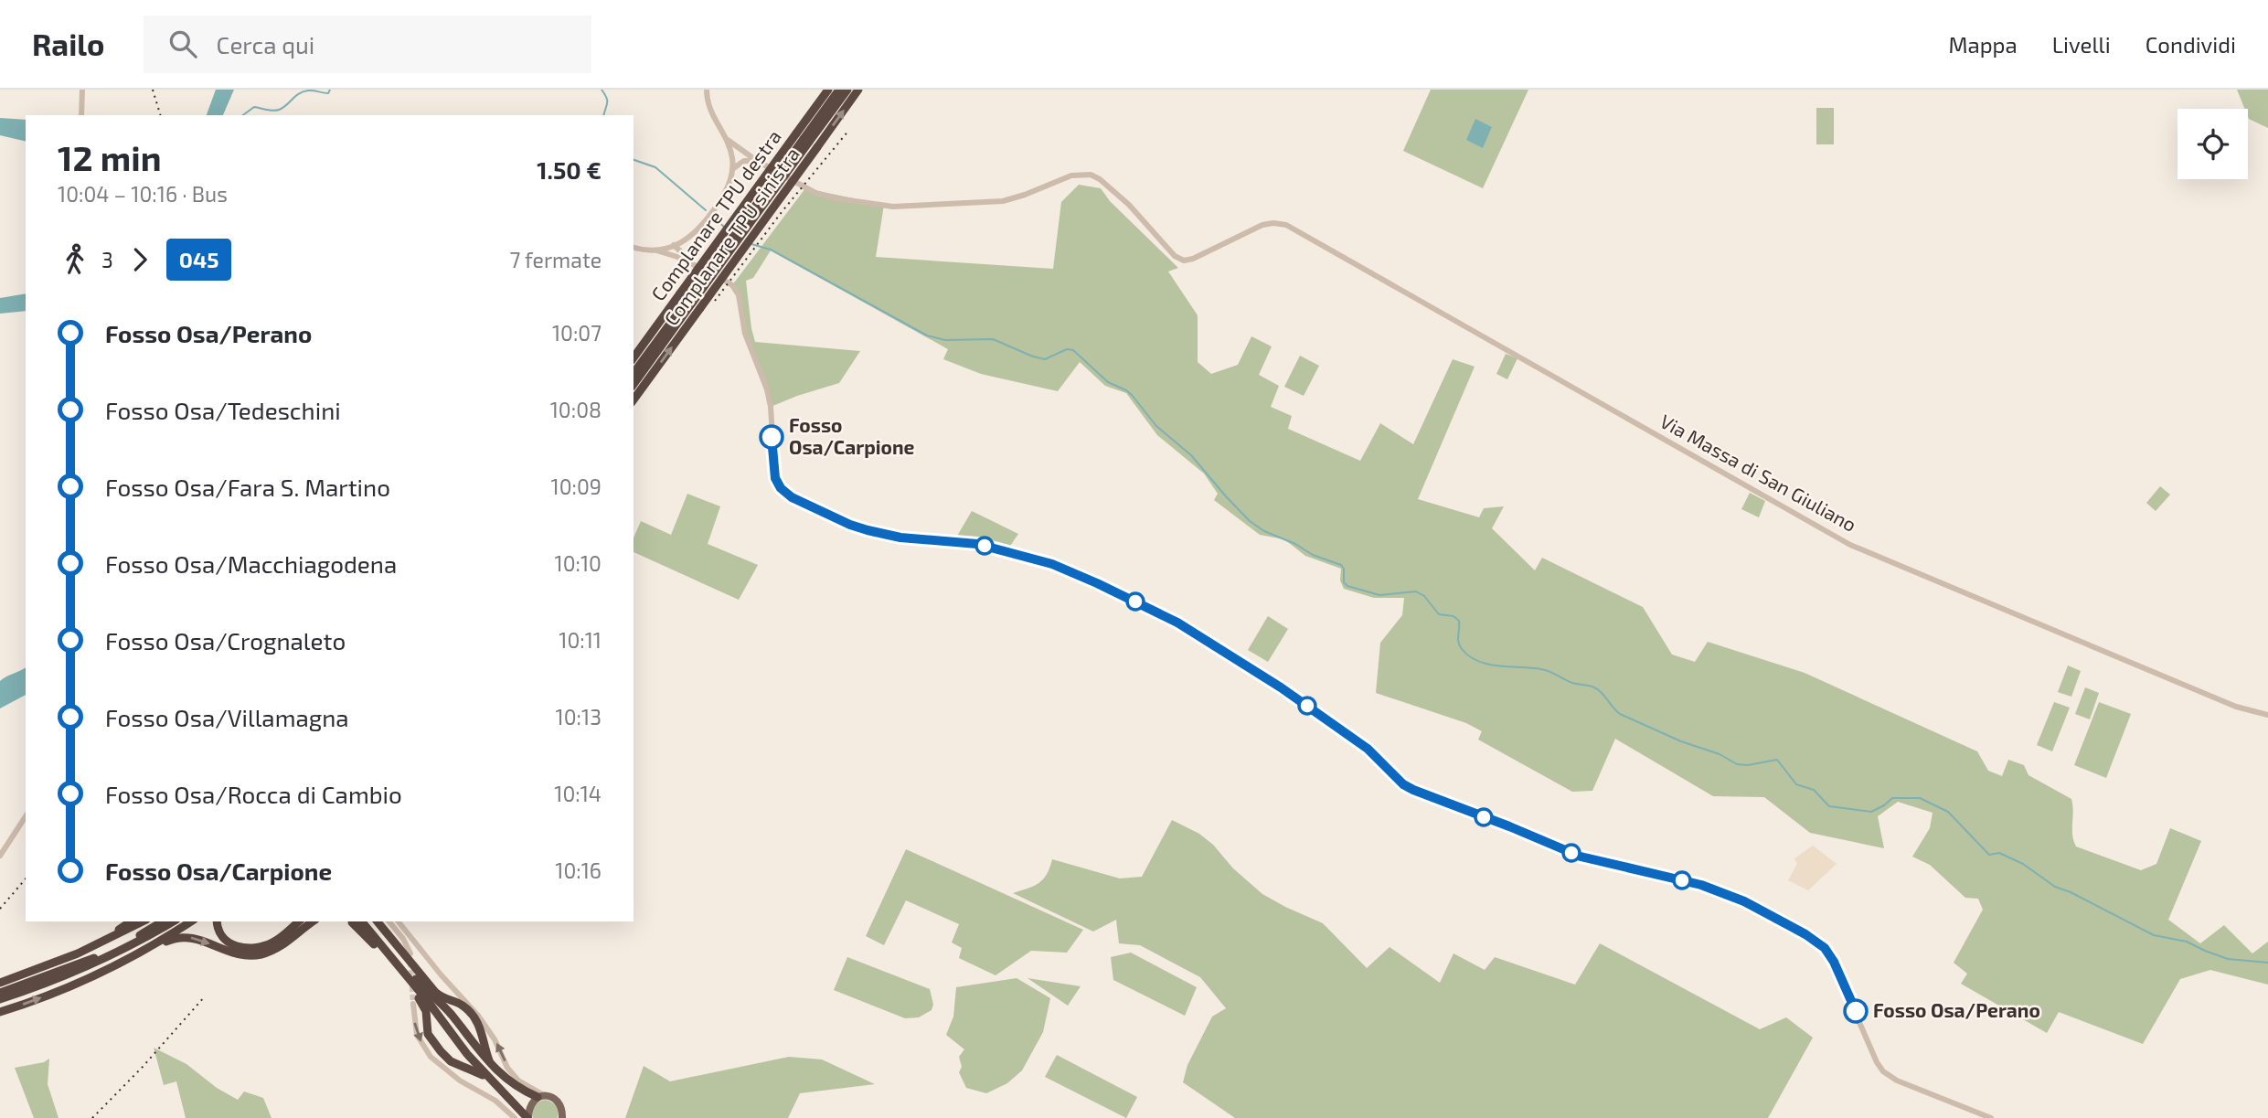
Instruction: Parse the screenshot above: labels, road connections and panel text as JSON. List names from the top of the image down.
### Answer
{
  "streets": {
    "highway": ["Complanare TPU destra", "Complanare TPU sinistra"],
    "street": ["Via Massa di San Giuliano"]
  },
  "crossings": [
    ["Complanare TPU destra", "Complanare TPU sinistra"]
  ],
  "places": ["Fosso Osa/Carpione", "Fosso Osa/Perano"],
  "lines": ["bus line 045"],
  "page": {
    "header": "Railo",
    "search": "Cerca qui",
    "nav": ["Mappa", "Livelli", "Condividi"],
    "heading": ["12 min", "10:04 – 10:16 · Bus", "1.50 €"],
    "legs": ["3", "045", "7 fermate"],
    "list": [
      {
        "name": "Fosso Osa/Perano",
        "value": "10:07"
      },
      {
        "name": "Fosso Osa/Tedeschini",
        "value": "10:08"
      },
      {
        "name": "Fosso Osa/Fara S. Martino",
        "value": "10:09"
      },
      {
        "name": "Fosso Osa/Macchiagodena",
        "value": "10:10"
      },
      {
        "name": "Fosso Osa/Crognaleto",
        "value": "10:11"
      },
      {
        "name": "Fosso Osa/Villamagna",
        "value": "10:13"
      },
      {
        "name": "Fosso Osa/Rocca di Cambio",
        "value": "10:14"
      },
      {
        "name": "Fosso Osa/Carpione",
        "value": "10:16"
      }
    ]
  }
}
